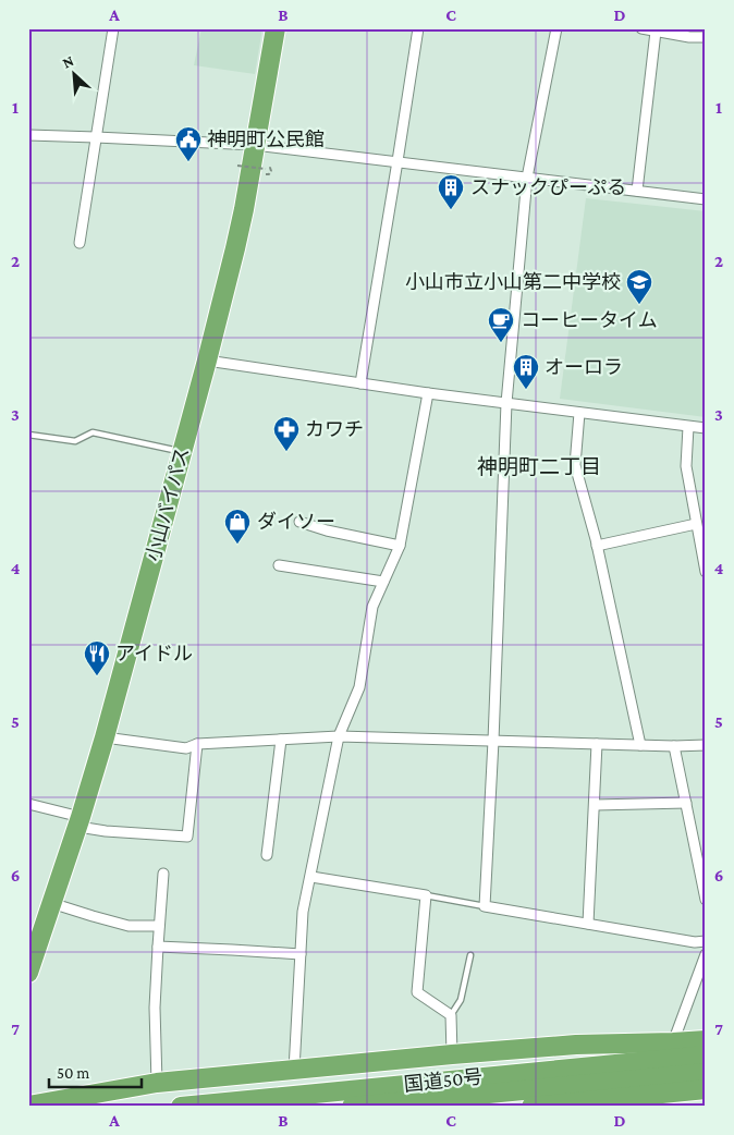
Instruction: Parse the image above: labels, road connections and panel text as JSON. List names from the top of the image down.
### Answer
{
  "streets": {
    "highway": ["小山バイパス", "国道50号"]
  },
  "districts": ["神明町二丁目"],
  "places": {
    "public building": ["神明町公民館"],
    "building": ["スナックぴーぷる", "オーロラ"],
    "school or university": ["小山市立小山第二中学校"],
    "cafe": ["コーヒータイム"],
    "pharmacy": ["カワチ"],
    "shop": ["ダイソー"],
    "restaurant": ["アイドル"]
  },
  "scale_bar": "50 m",
  "north": "top left",
  "grid": {
    "columns": [
      "A",
      "B",
      "C",
      "D"
    ],
    "rows": [
      "1",
      "2",
      "3",
      "4",
      "5",
      "6",
      "7"
    ]
  }
}
